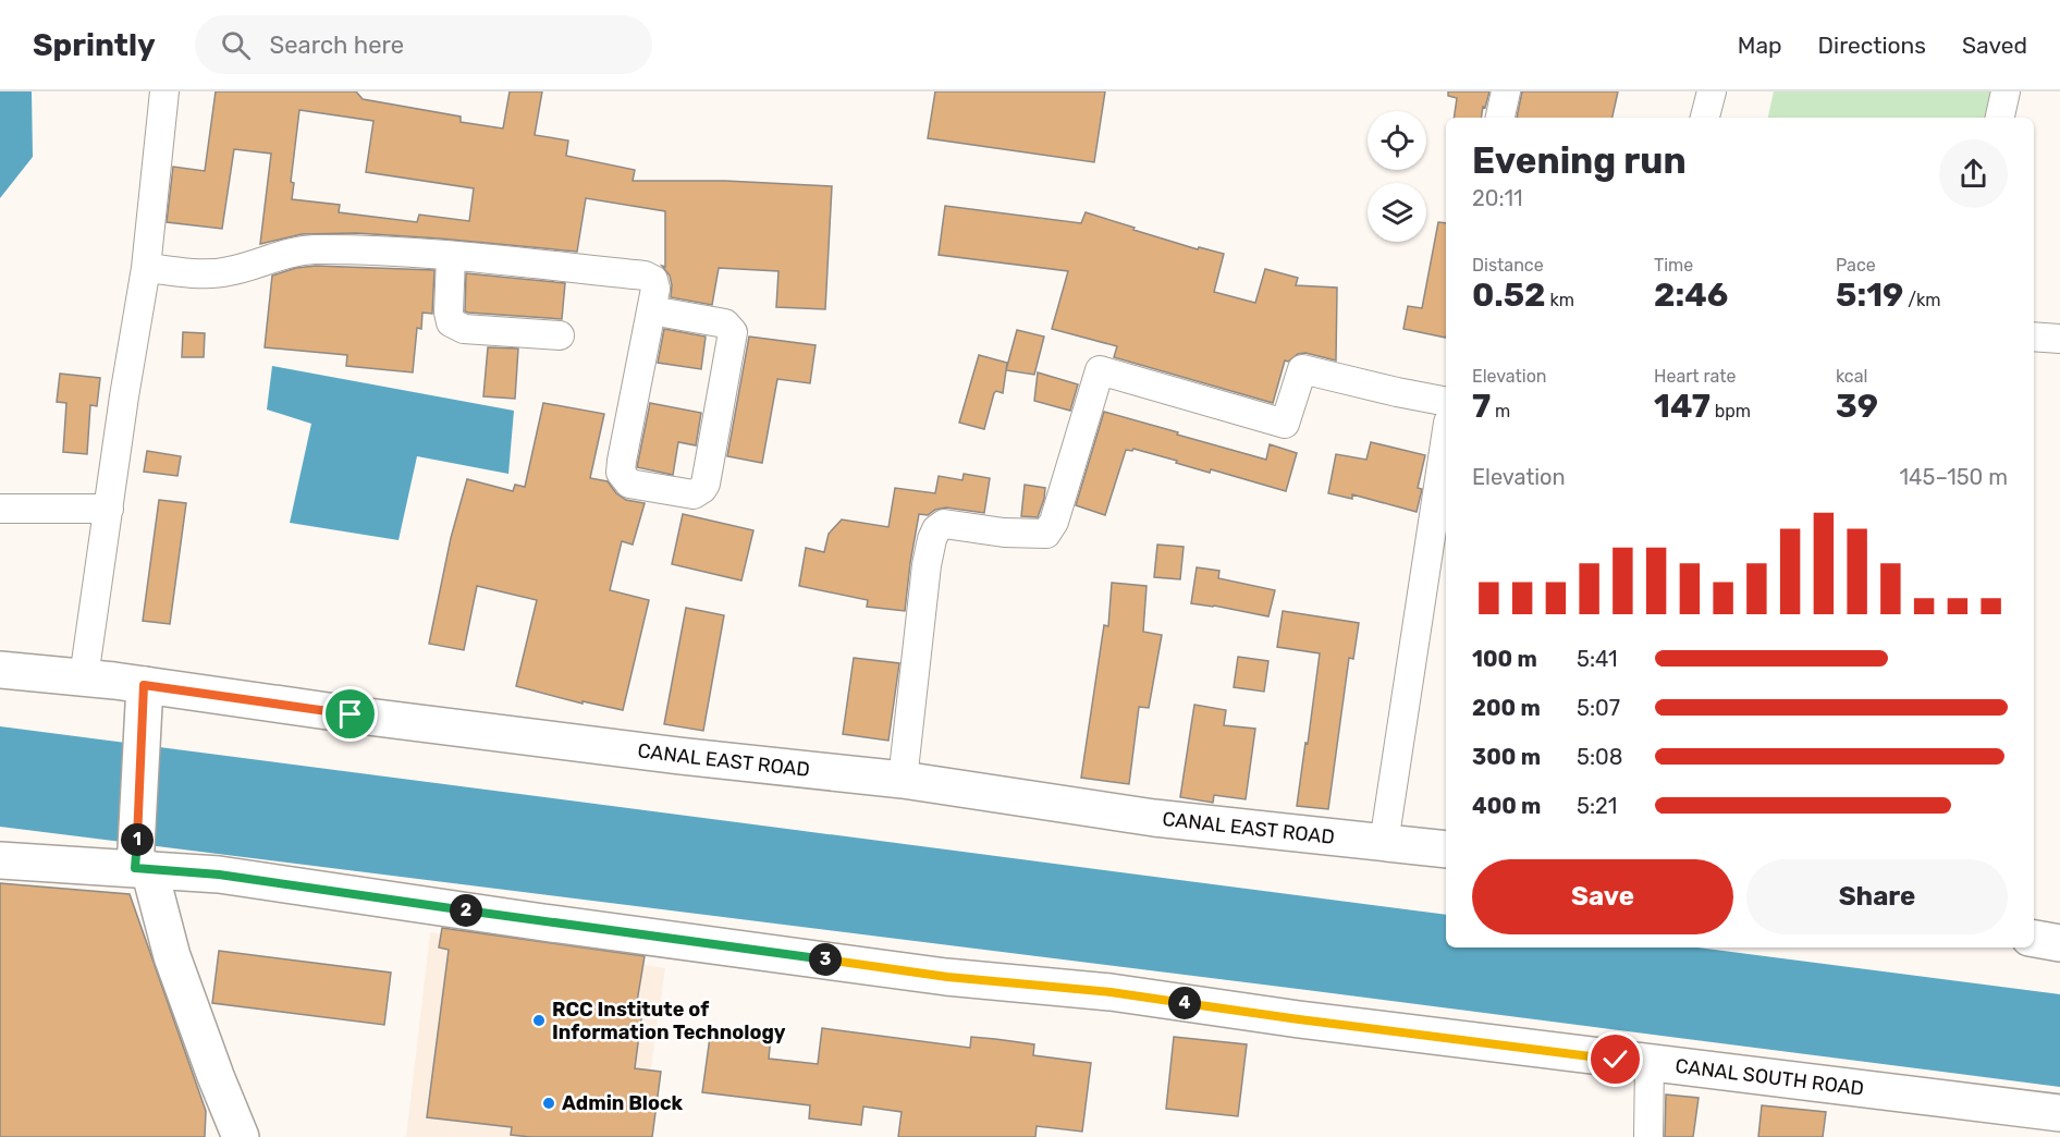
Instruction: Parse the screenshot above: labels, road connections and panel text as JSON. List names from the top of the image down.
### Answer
{
  "streets": {
    "street": ["CANAL EAST ROAD", "CANAL SOUTH ROAD"]
  },
  "places": ["RCC Institute of Information Technology", "Admin Block"],
  "page": {
    "header": "Sprintly",
    "search": "Search here",
    "nav": ["Map", "Directions", "Saved"],
    "heading": ["Evening run", "20:11"],
    "stats": [
      ["Distance", "0.52 km"],
      ["Time", "2:46"],
      ["Pace", "5:19 /km"],
      ["Elevation", "7 m"],
      ["Heart rate", "147 bpm"],
      ["kcal", "39"]
    ],
    "chart": ["Elevation", "145–150 m"],
    "list": [
      {
        "name": "100 m",
        "note": "5:41"
      },
      {
        "name": "200 m",
        "note": "5:07"
      },
      {
        "name": "300 m",
        "note": "5:08"
      },
      {
        "name": "400 m",
        "note": "5:21"
      }
    ],
    "pins": [
      "1",
      "2",
      "3",
      "4"
    ],
    "buttons": ["Save", "Share"]
  }
}
